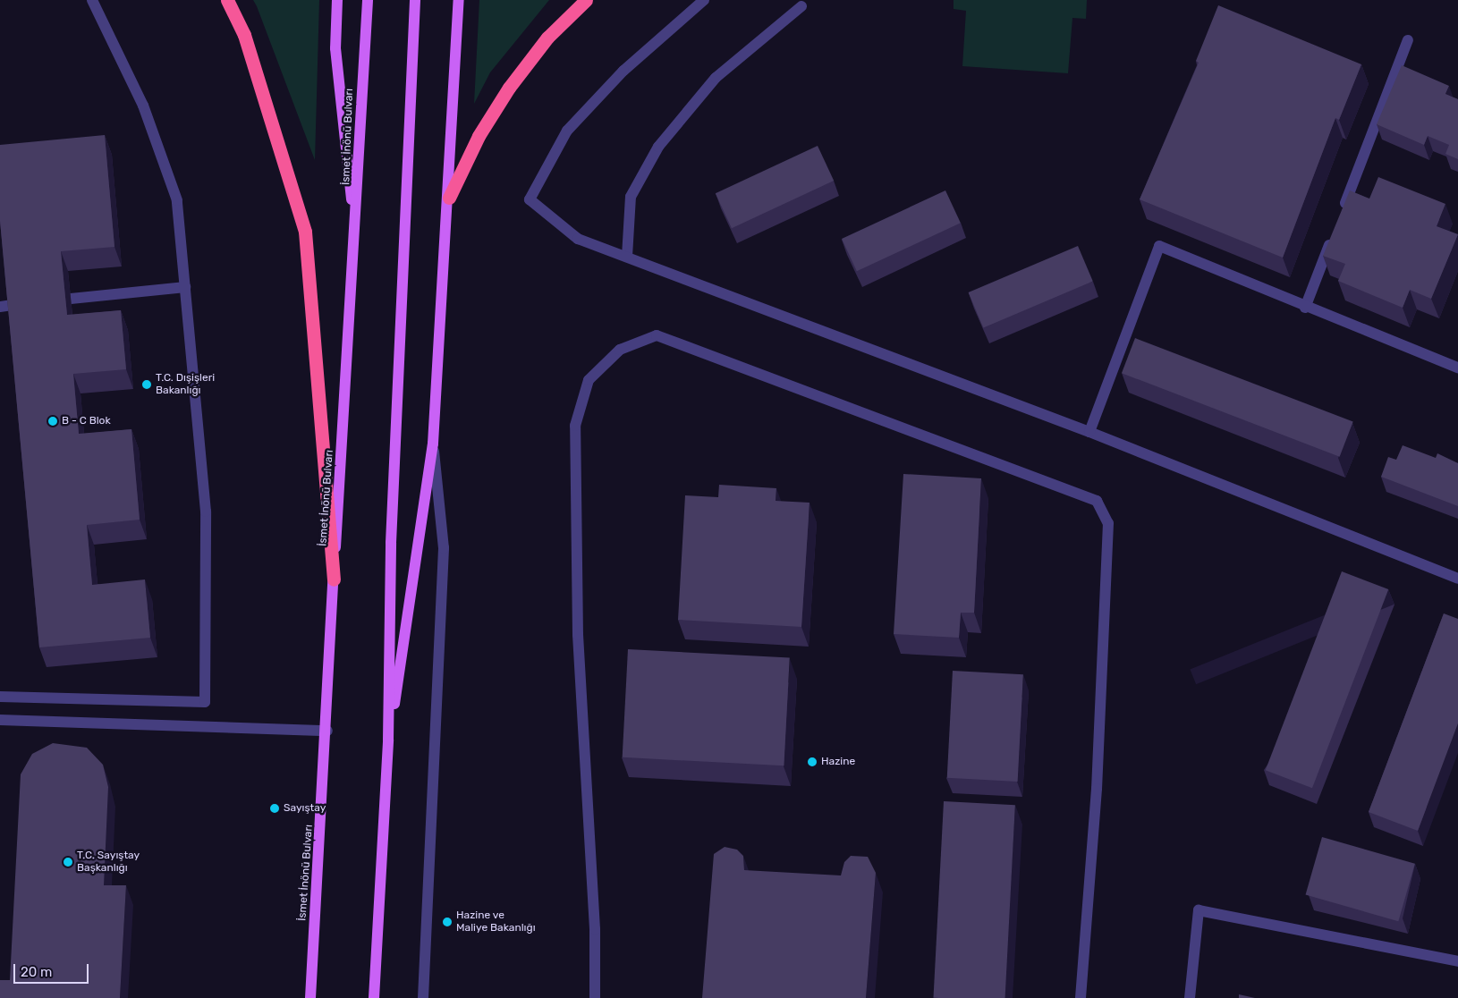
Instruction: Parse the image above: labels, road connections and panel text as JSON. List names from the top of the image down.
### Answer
{
  "streets": {
    "main road": ["İsmet İnönü Bulvarı"]
  },
  "places": [
    "T.C. Dışişleri Bakanlığı",
    "B - C Blok",
    "Hazine",
    "Sayıştay",
    "T.C. Sayıştay Başkanlığı",
    "Hazine ve Maliye Bakanlığı"
  ],
  "scale_bar": "20 m"
}
